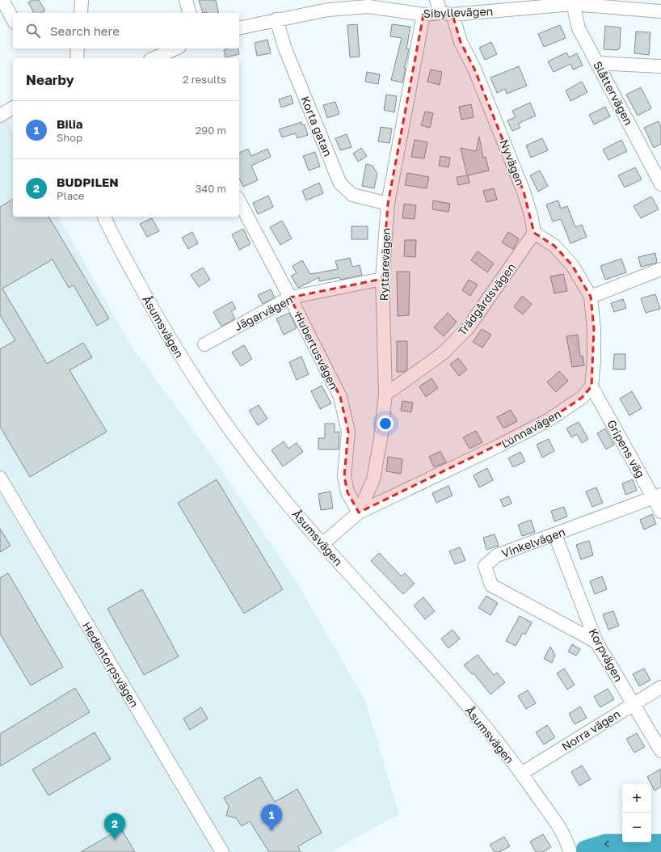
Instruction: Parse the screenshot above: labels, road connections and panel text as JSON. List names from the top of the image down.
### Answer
{
  "streets": {
    "street": [
      "Sibyllevägen",
      "Slåttervägen",
      "Korta gatan",
      "Nyvägen",
      "Ryttarevägen",
      "Trädgårdsvägen",
      "Jägarvägen",
      "Åsumsvägen",
      "Hubertusvägen",
      "Lunnavägen",
      "Gripens väg",
      "Vinkelvägen",
      "Korpvägen",
      "Hedentorpsvägen",
      "Norra vägen"
    ]
  },
  "crossings": [
    ["Sibyllevägen", "Slåttervägen"],
    ["Sibyllevägen", "Korta gatan"],
    ["Sibyllevägen", "Nyvägen"],
    ["Sibyllevägen", "Ryttarevägen"],
    ["Korta gatan", "Ryttarevägen"],
    ["Nyvägen", "Trädgårdsvägen"],
    ["Ryttarevägen", "Trädgårdsvägen"],
    ["Ryttarevägen", "Jägarvägen"],
    ["Ryttarevägen", "Hubertusvägen"],
    ["Ryttarevägen", "Lunnavägen"],
    ["Jägarvägen", "Hubertusvägen"],
    ["Åsumsvägen", "Lunnavägen"],
    ["Åsumsvägen", "Norra vägen"],
    ["Hubertusvägen", "Lunnavägen"],
    ["Lunnavägen", "Gripens väg"],
    ["Gripens väg", "Vinkelvägen"],
    ["Vinkelvägen", "Korpvägen"],
    ["Korpvägen", "Norra vägen"]
  ],
  "page": {
    "search": "Search here",
    "heading": ["Nearby", "2 results"],
    "list": [
      {
        "mark": "1",
        "name": "Bilia",
        "note": "Shop",
        "value": "290 m"
      },
      {
        "mark": "2",
        "name": "BUDPILEN",
        "note": "Place",
        "value": "340 m"
      }
    ],
    "map_buttons": ["+", "−"],
    "pins": ["1", "2"]
  }
}
